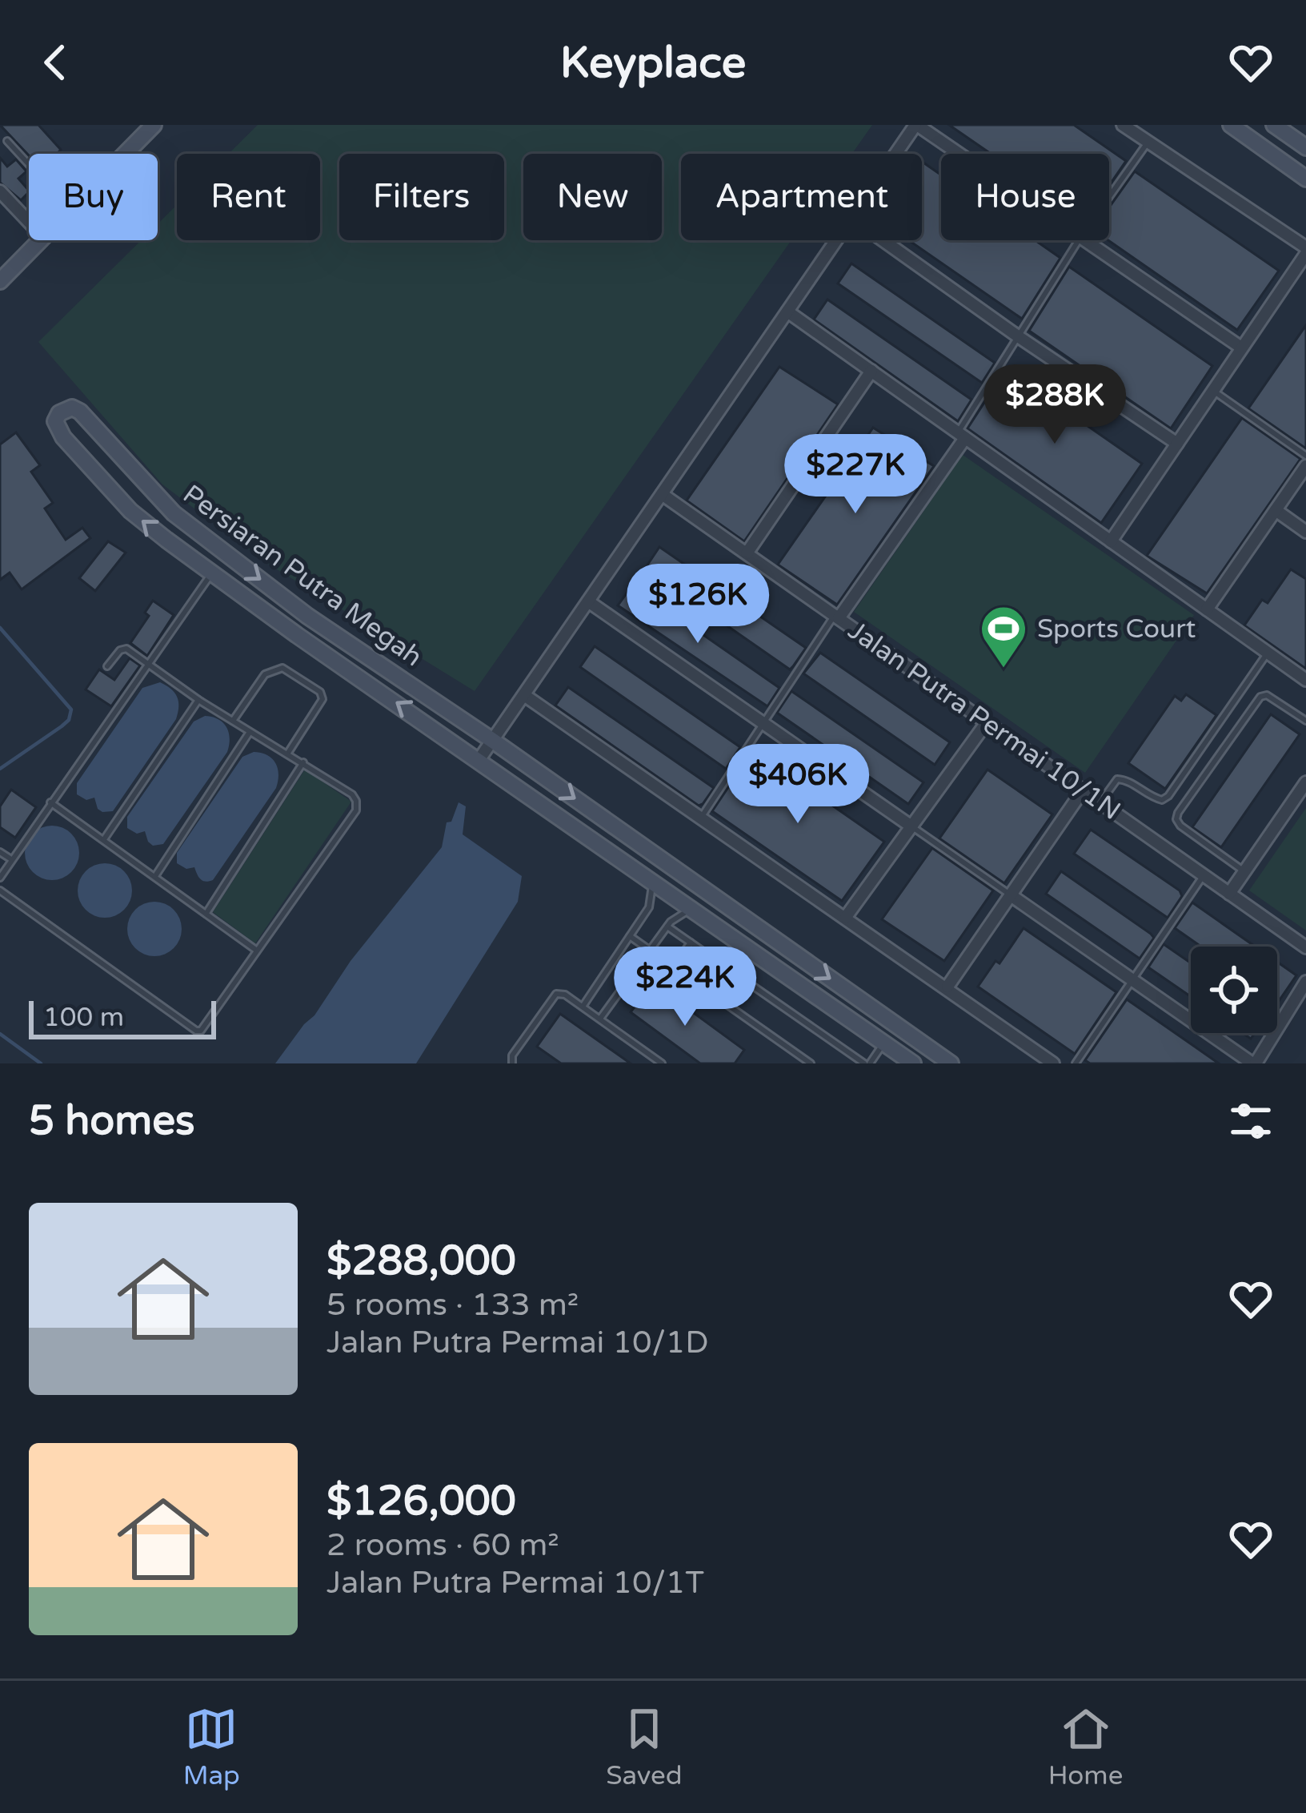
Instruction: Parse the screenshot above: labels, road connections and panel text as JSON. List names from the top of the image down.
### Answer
{
  "streets": {
    "street": ["Persiaran Putra Megah", "Jalan Putra Permai 10/1N"]
  },
  "places": {
    "sports": ["Sports Court"]
  },
  "scale_bar": "100 m",
  "page": {
    "header": "Keyplace",
    "chip": [
      "Buy",
      "Rent",
      "Filters",
      "New",
      "Apartment",
      "House"
    ],
    "price": [
      "$288K",
      "$227K",
      "$126K",
      "$406K",
      "$224K"
    ],
    "scale": "100 m",
    "heading": "5 homes",
    "list": [
      {
        "name": "$288,000",
        "note": "5 rooms · 133 m² · Jalan Putra Permai 10/1D"
      },
      {
        "name": "$126,000",
        "note": "2 rooms · 60 m² · Jalan Putra Permai 10/1T"
      }
    ],
    "tabs": ["Map", "Saved", "Home"]
  }
}
